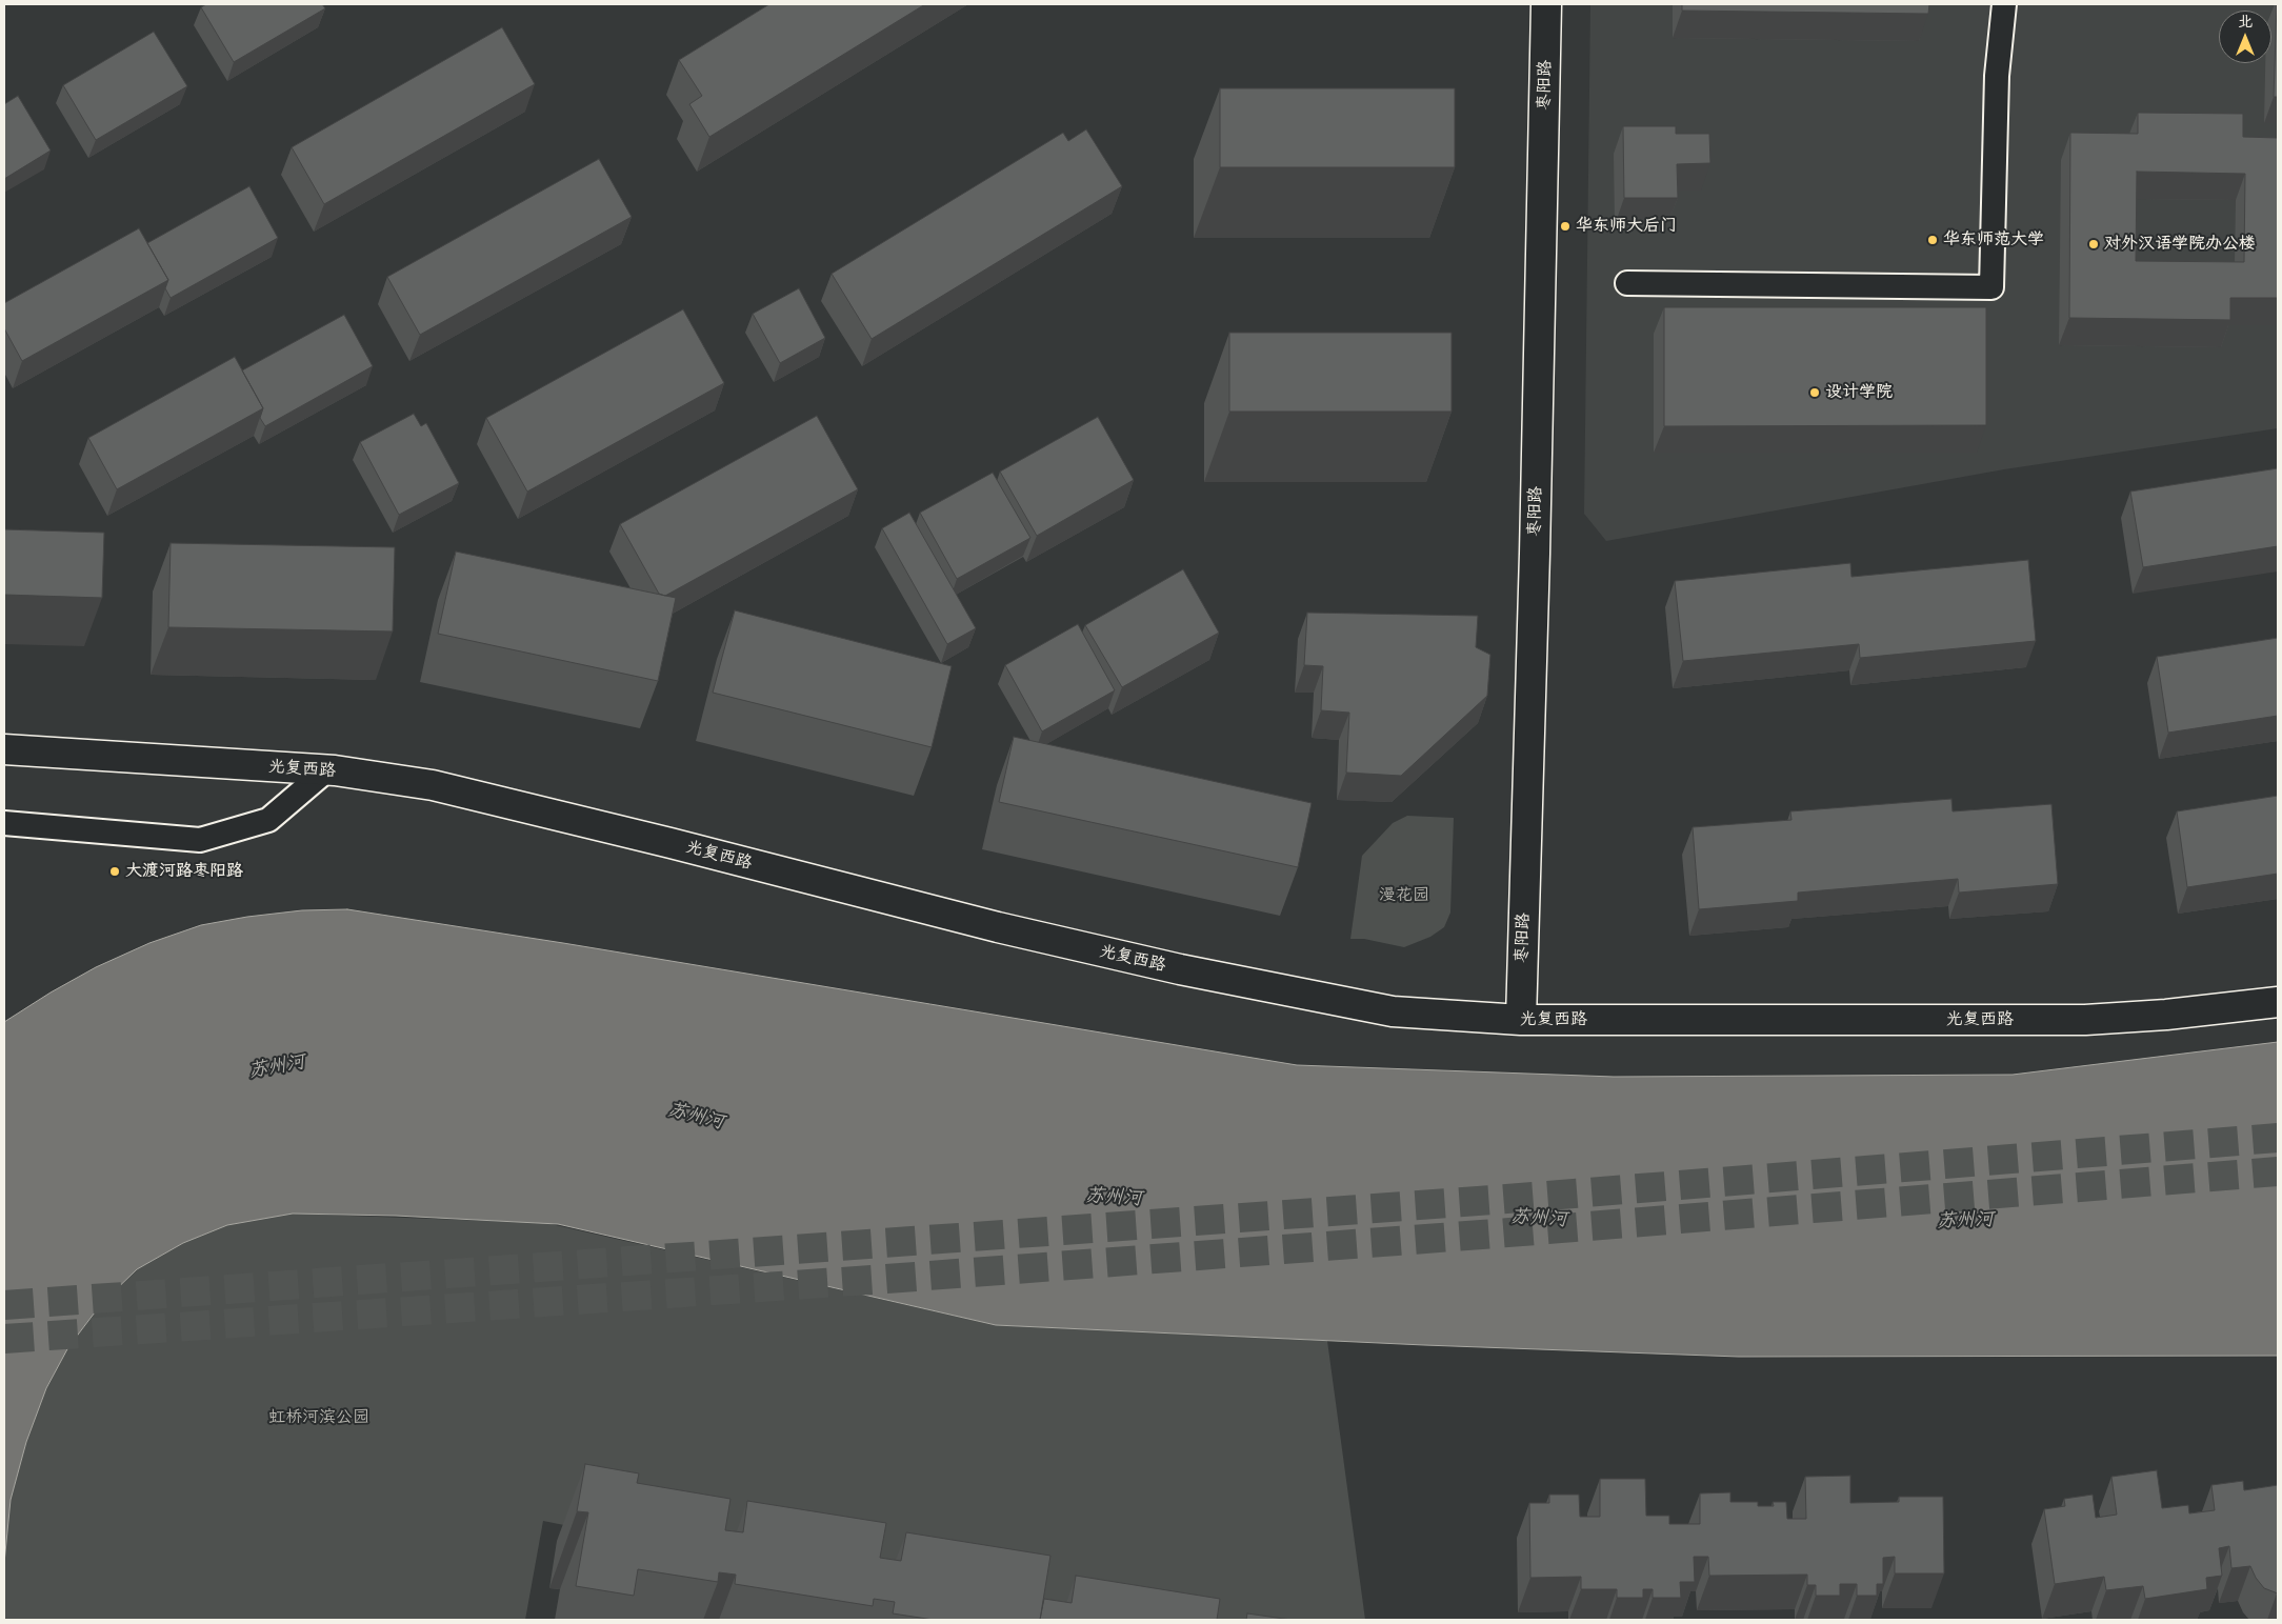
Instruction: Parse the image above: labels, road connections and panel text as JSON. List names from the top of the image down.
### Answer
{
  "streets": {
    "street": ["枣阳路", "光复西路"]
  },
  "crossings": [
    ["枣阳路", "光复西路"]
  ],
  "water": ["苏州河"],
  "parks": ["漫花园", "虹桥河滨公园"],
  "places": [
    "华东师大后门",
    "华东师范大学",
    "对外汉语学院办公楼",
    "设计学院",
    "大渡河路枣阳路"
  ],
  "north": "top"
}
